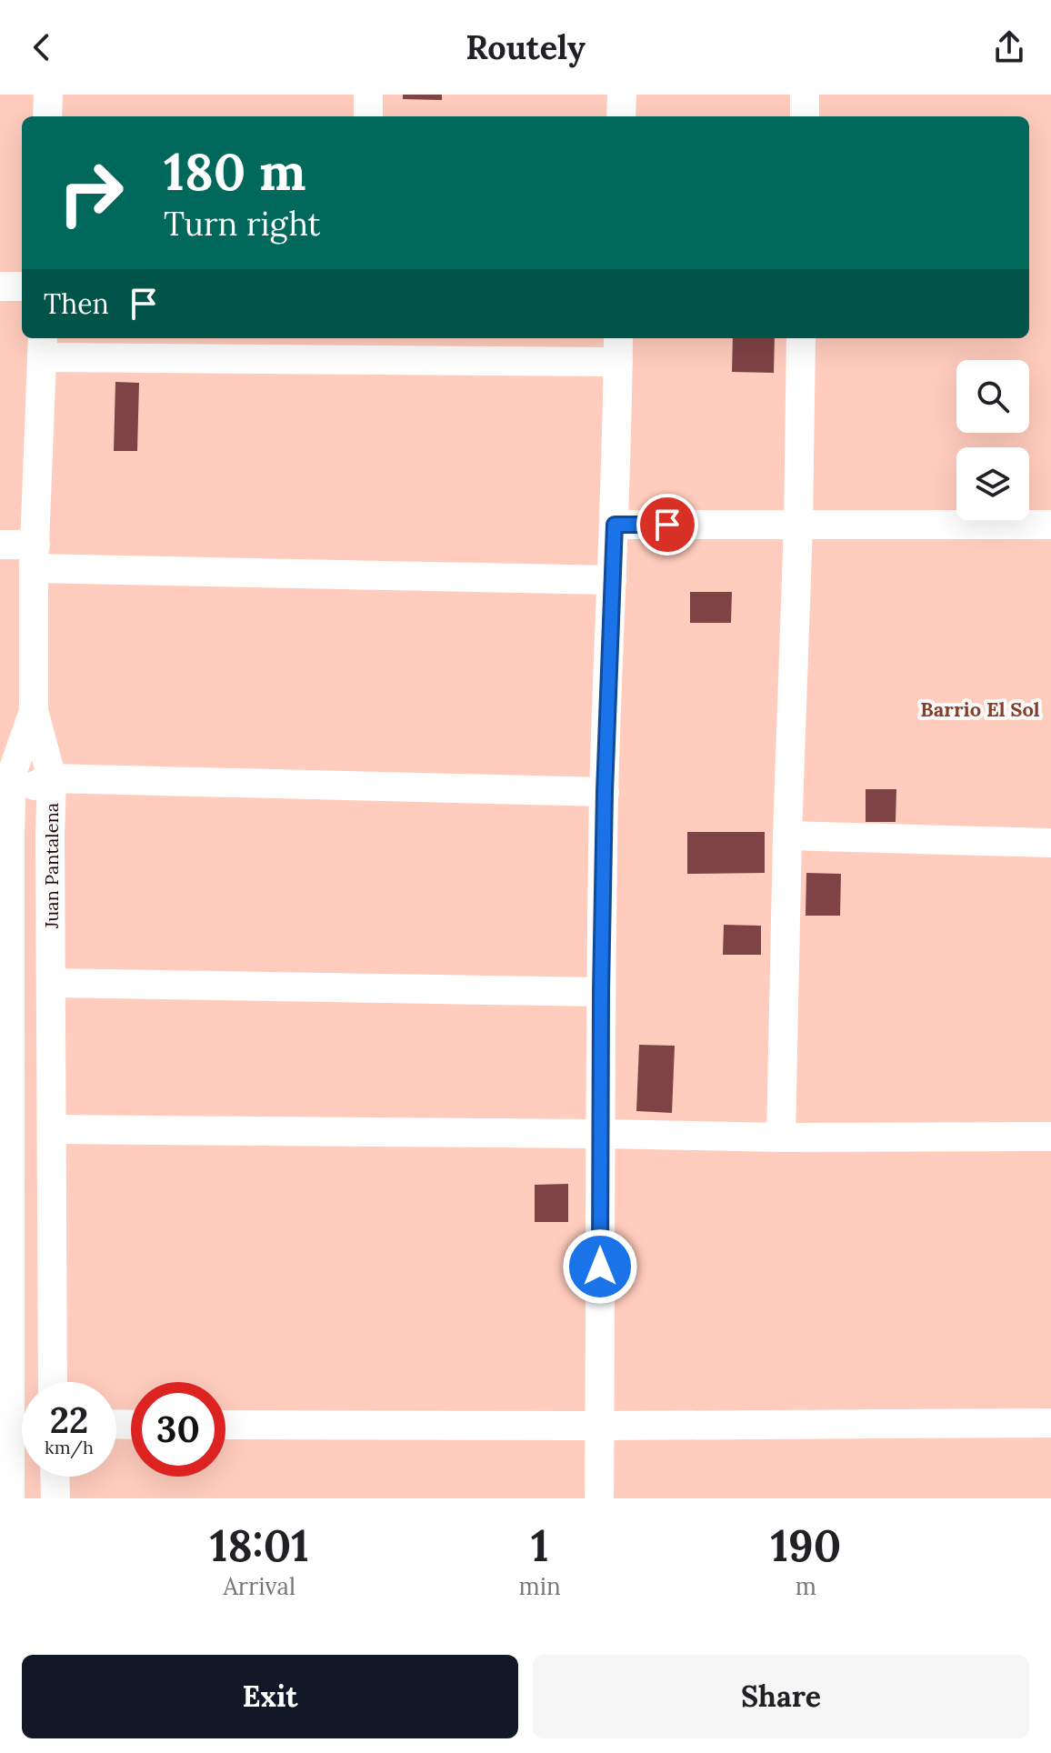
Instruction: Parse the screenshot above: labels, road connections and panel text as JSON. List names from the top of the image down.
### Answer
{
  "streets": {
    "street": ["Juan Pantalena"]
  },
  "districts": ["Barrio El Sol"],
  "page": {
    "header": "Routely",
    "turn": ["180 m", "Turn right"],
    "then": "Then",
    "speed": "22 km/h",
    "limit": "30",
    "eta": [
      "18:01",
      "Arrival",
      "1",
      "min",
      "190",
      "m"
    ],
    "buttons": ["Exit", "Share"]
  }
}
